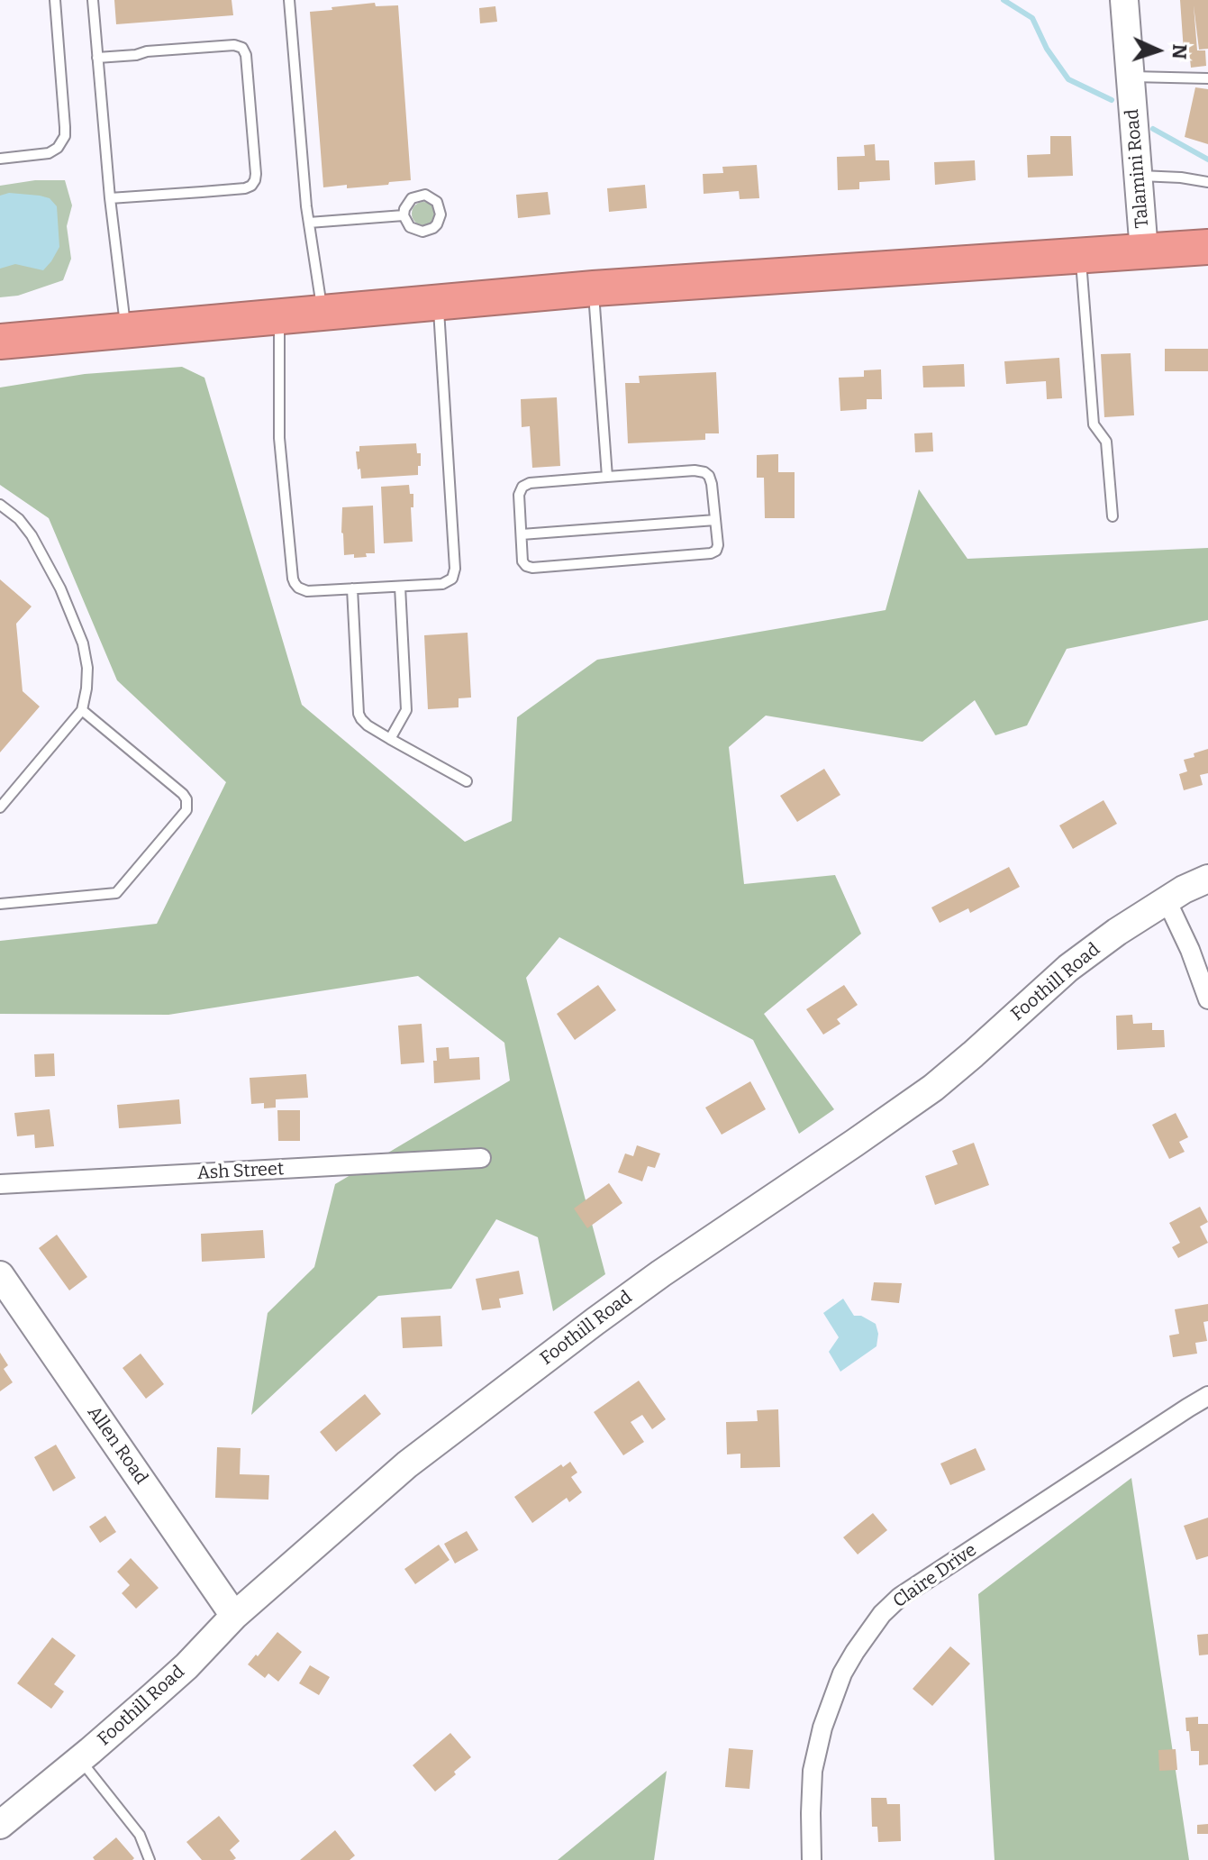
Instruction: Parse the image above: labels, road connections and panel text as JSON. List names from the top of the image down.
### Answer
{
  "streets": {
    "street": [
      "Talamini Road",
      "Foothill Road",
      "Ash Street",
      "Allen Road",
      "Claire Drive"
    ]
  },
  "crossings": [
    ["Foothill Road", "Allen Road"]
  ],
  "north": "right"
}
